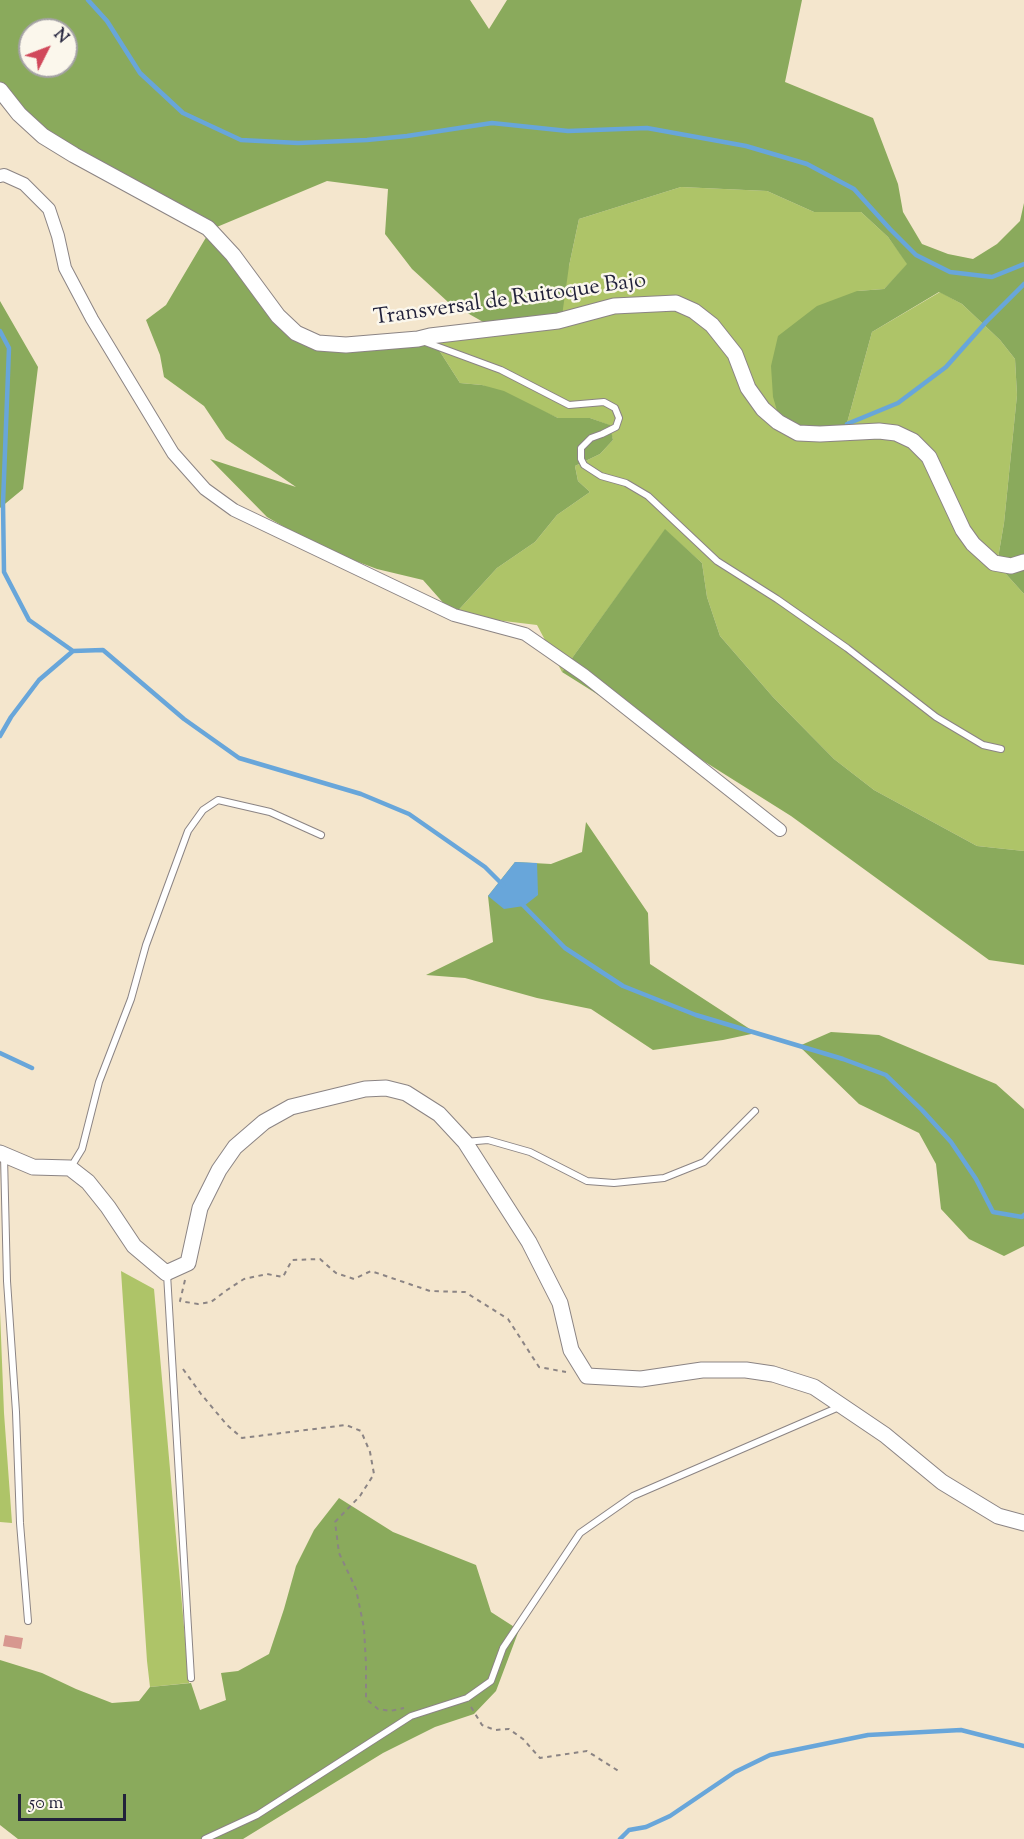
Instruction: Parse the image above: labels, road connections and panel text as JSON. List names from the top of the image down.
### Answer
{
  "streets": {
    "street": ["Transversal de Ruitoque Bajo"]
  },
  "scale_bar": "50 m",
  "north": "top right"
}
